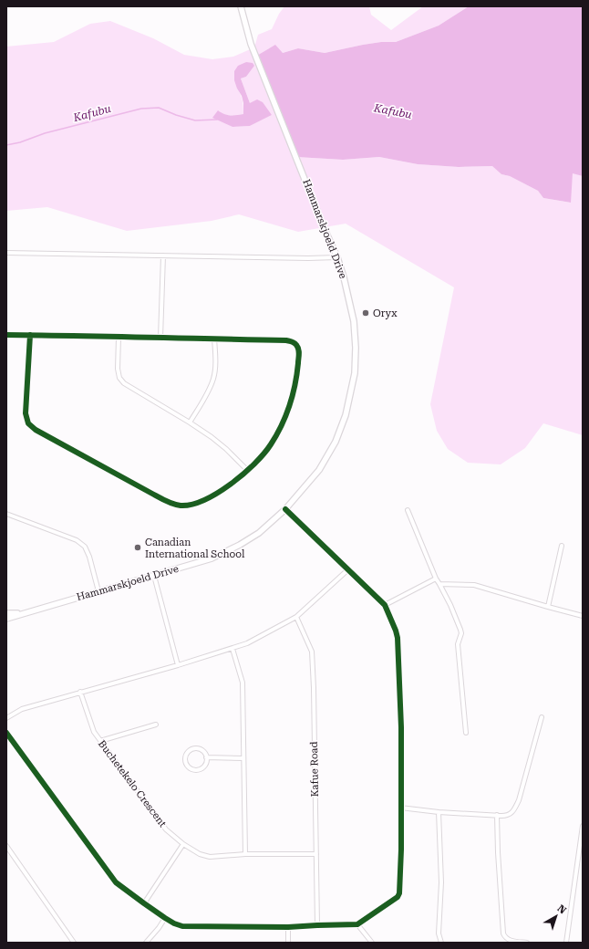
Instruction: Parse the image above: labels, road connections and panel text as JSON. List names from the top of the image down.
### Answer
{
  "streets": {
    "main road": ["Hammarskjoeld Drive"],
    "street": ["Kafue Road", "Buchetekelo Crescent"]
  },
  "crossings": [
    ["Kafue Road", "Buchetekelo Crescent"]
  ],
  "water": ["Kafubu"],
  "places": ["Oryx", "Canadian International School"],
  "north": "top right"
}
